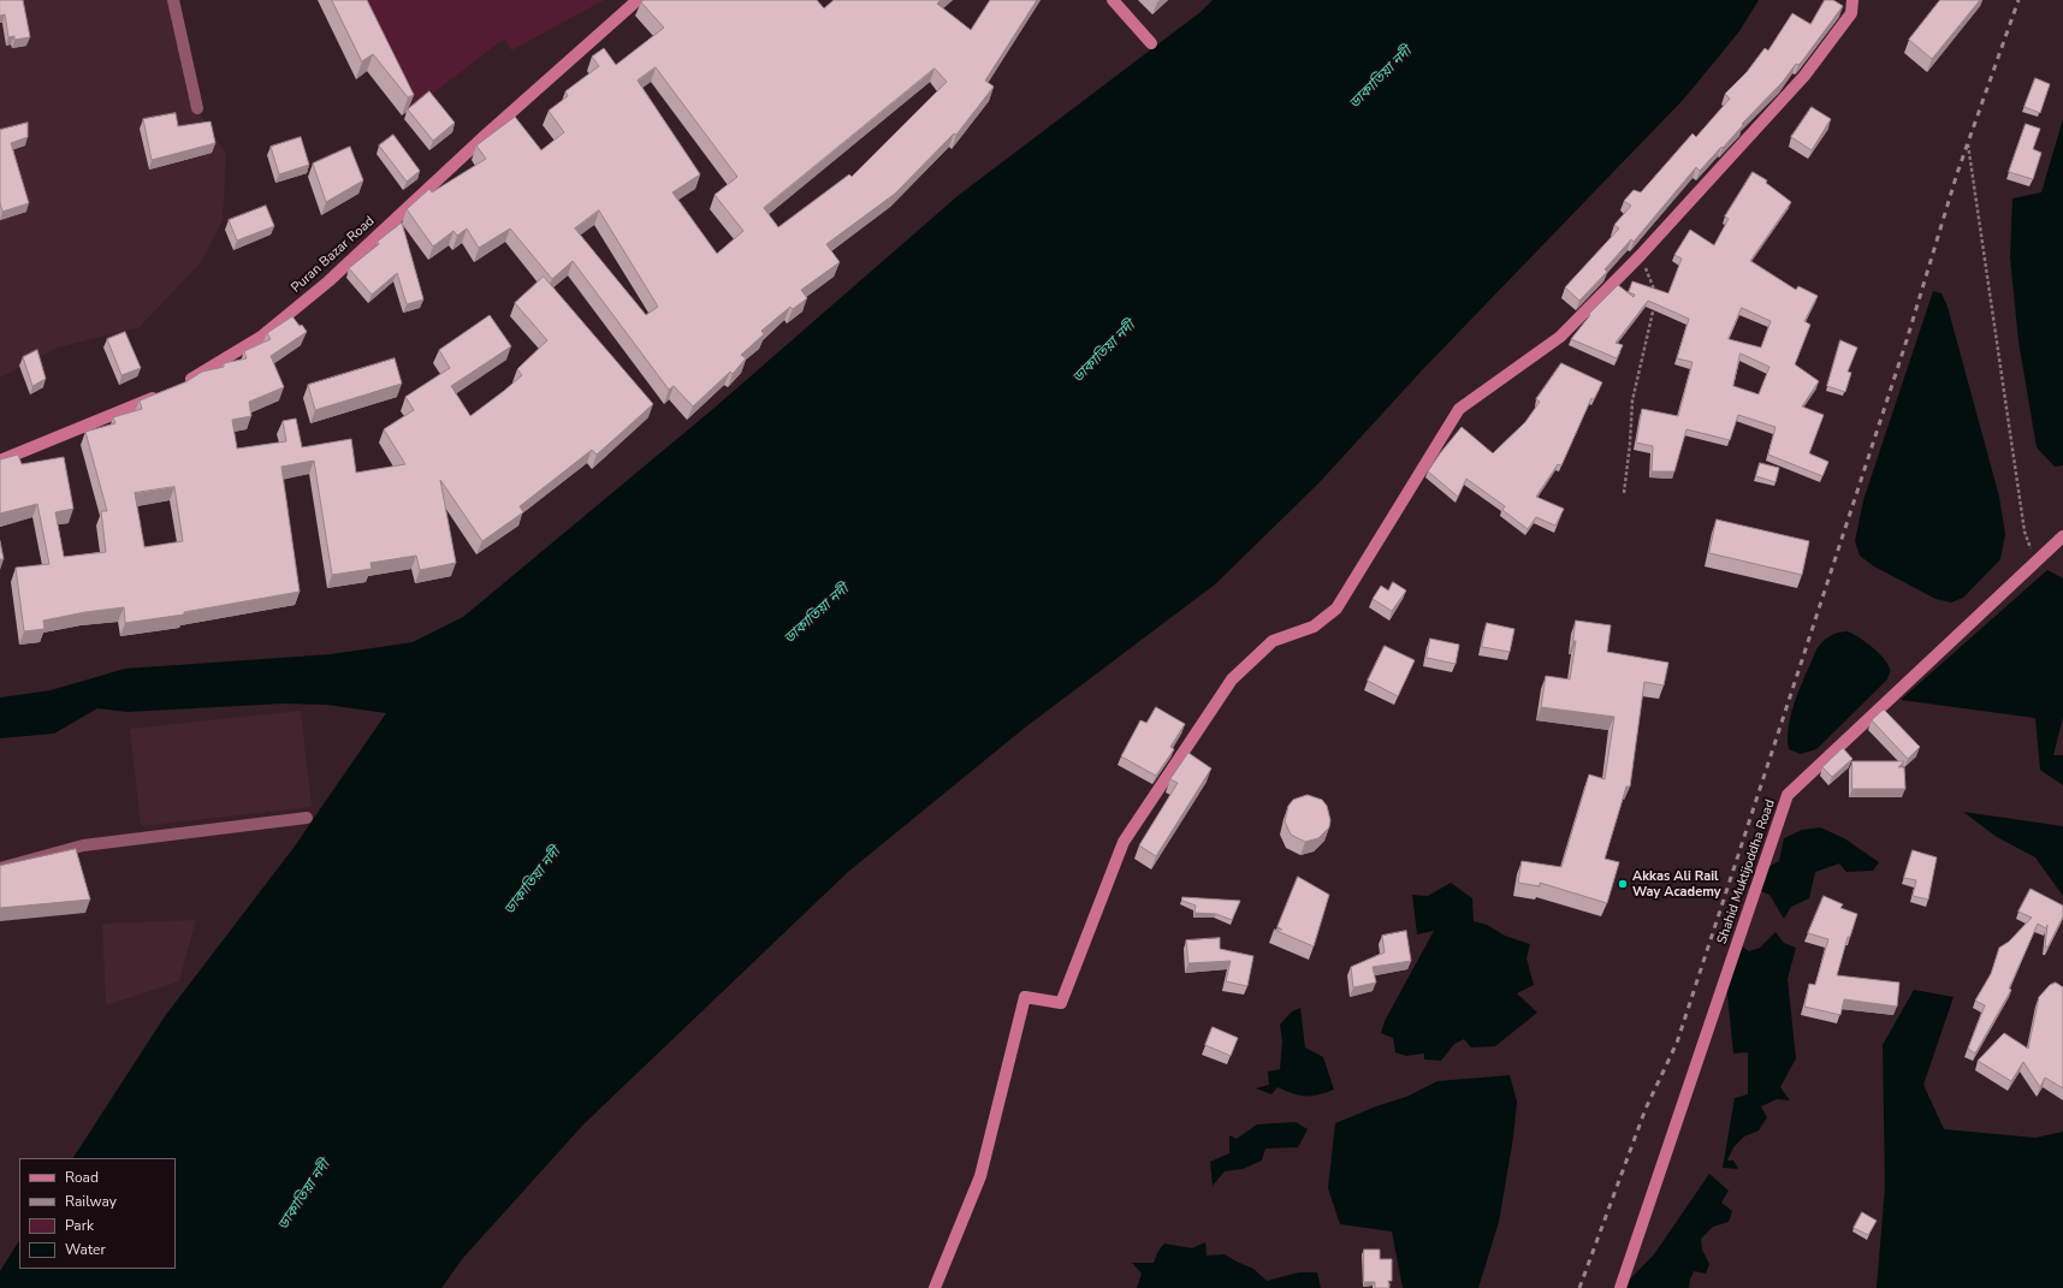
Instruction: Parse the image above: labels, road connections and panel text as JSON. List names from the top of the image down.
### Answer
{
  "streets": {
    "street": ["Puran Bazar Road", "Shahid Muktijoddha Road"]
  },
  "water": ["ডাকাতিয়া নদী"],
  "places": ["Akkas Ali Rail Way Academy"],
  "legend": [
    "Road",
    "Railway",
    "Park",
    "Water"
  ]
}
